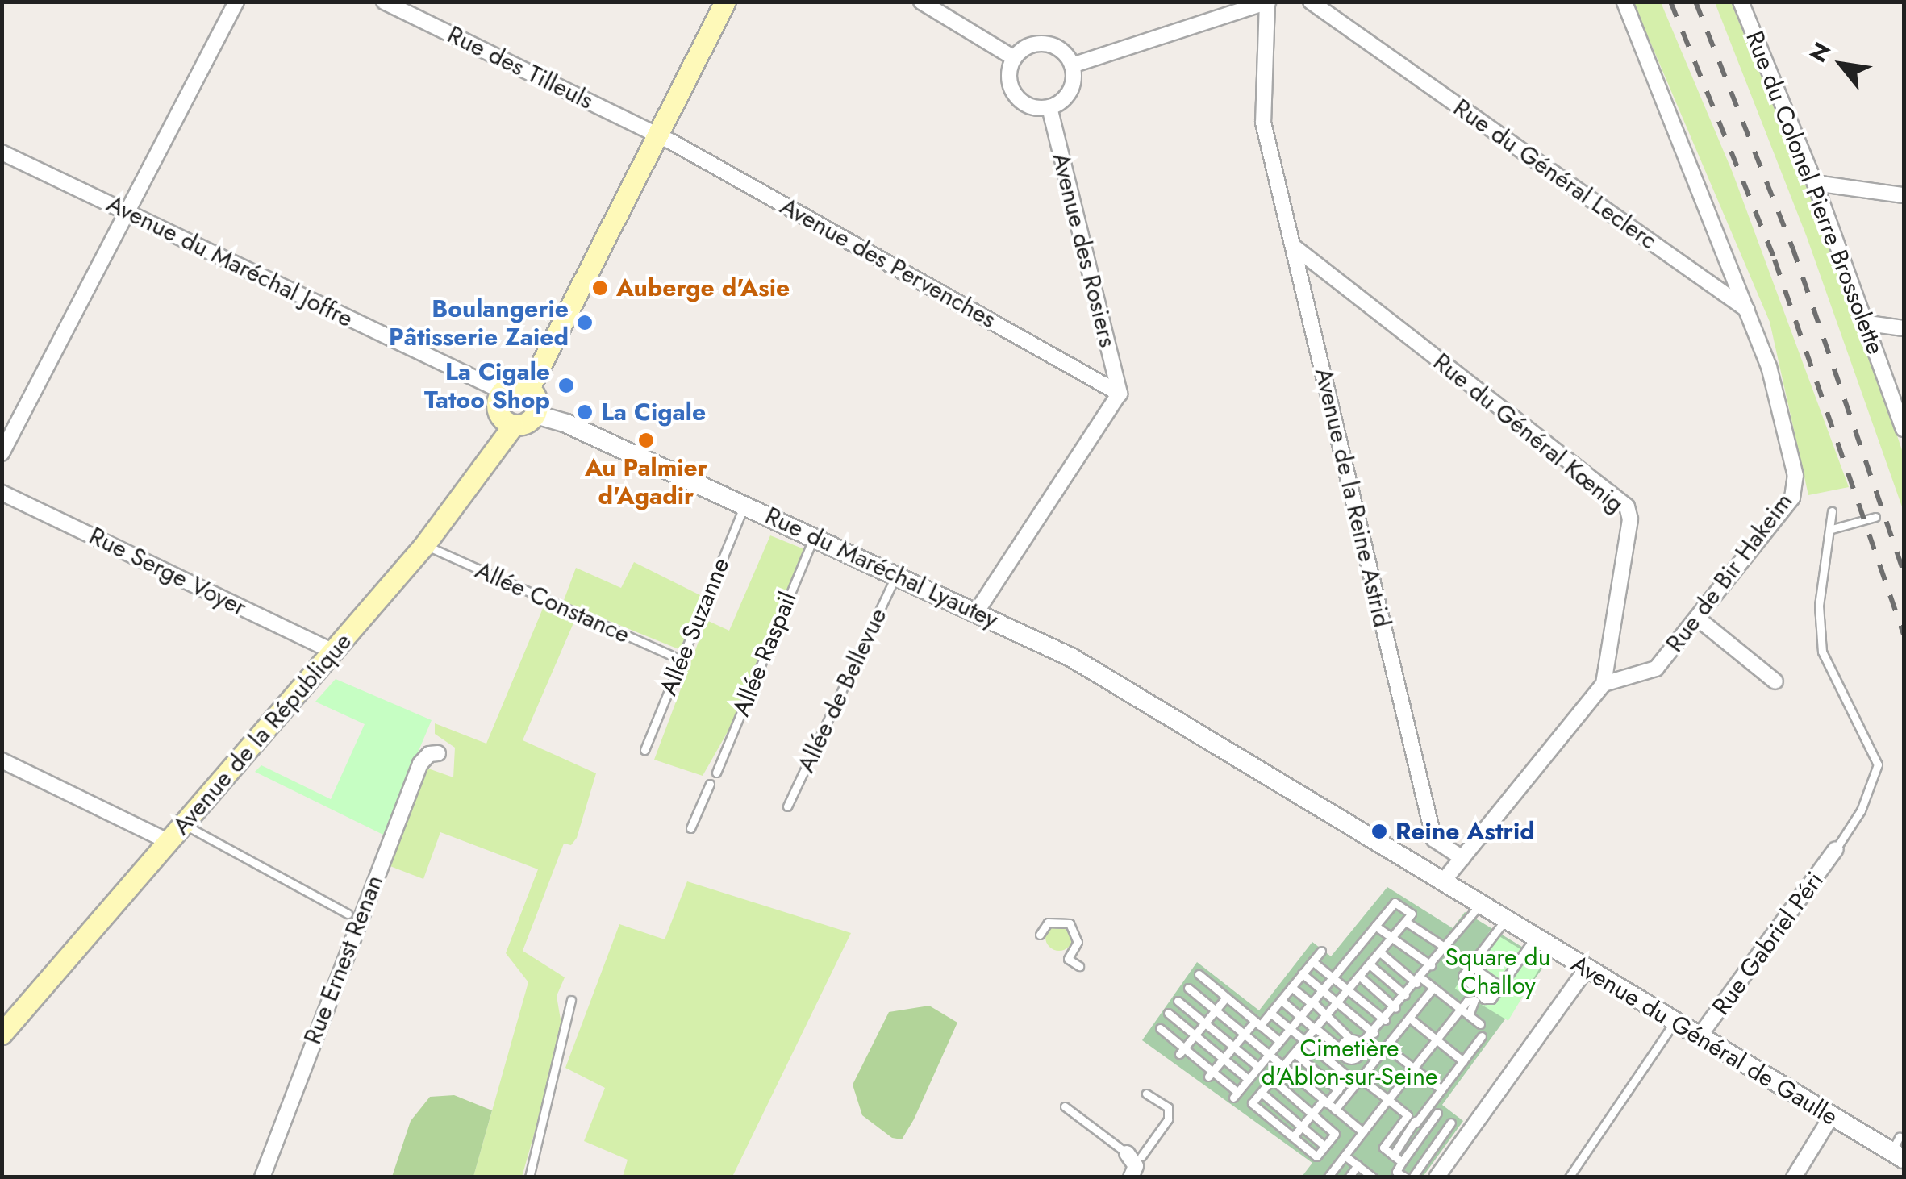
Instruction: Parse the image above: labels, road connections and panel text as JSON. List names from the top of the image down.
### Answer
{
  "streets": {
    "main road": ["Avenue de la République"],
    "street": [
      "Rue des Tilleuls",
      "Rue du Général Leclerc",
      "Rue du Colonel Pierre Brossolette",
      "Avenue des Rosiers",
      "Avenue du Maréchal Joffre",
      "Avenue des Pervenches",
      "Rue du Général Kœnig",
      "Avenue de la Reine Astrid",
      "Rue du Maréchal Lyautey",
      "Rue Serge Voyer",
      "Rue de Bir Hakeim",
      "Rue Gabriel Péri",
      "Rue Ernest Renan",
      "Avenue du Général de Gaulle"
    ],
    "lane": [
      "Allée Constance",
      "Allée Suzanne",
      "Allée Raspail",
      "Allée de Bellevue"
    ]
  },
  "crossings": [
    ["Rue des Tilleuls", "Avenue des Pervenches"],
    ["Rue du Général Leclerc", "Rue de Bir Hakeim"],
    ["Avenue des Rosiers", "Avenue des Pervenches"],
    ["Avenue du Maréchal Joffre", "Rue du Maréchal Lyautey"],
    ["Avenue du Maréchal Joffre", "Avenue de la République"],
    ["Rue du Général Kœnig", "Avenue de la Reine Astrid"],
    ["Rue du Général Kœnig", "Rue de Bir Hakeim"],
    ["Rue du Maréchal Lyautey", "Allée Suzanne"],
    ["Rue du Maréchal Lyautey", "Allée Raspail"],
    ["Rue du Maréchal Lyautey", "Allée de Bellevue"],
    ["Rue du Maréchal Lyautey", "Avenue de la République"],
    ["Rue du Maréchal Lyautey", "Avenue du Général de Gaulle"],
    ["Rue Serge Voyer", "Avenue de la République"],
    ["Allée Constance", "Allée Suzanne"],
    ["Allée Constance", "Avenue de la République"],
    ["Rue Gabriel Péri", "Avenue du Général de Gaulle"]
  ],
  "parks": ["Square du Challoy", "Cimetière d'Ablon-sur-Seine"],
  "places": [
    "Auberge d'Asie",
    "Boulangerie Pâtisserie Zaied",
    "La Cigale Tatoo Shop",
    "La Cigale",
    "Au Palmier d'Agadir",
    "Reine Astrid"
  ],
  "north": "top left"
}
